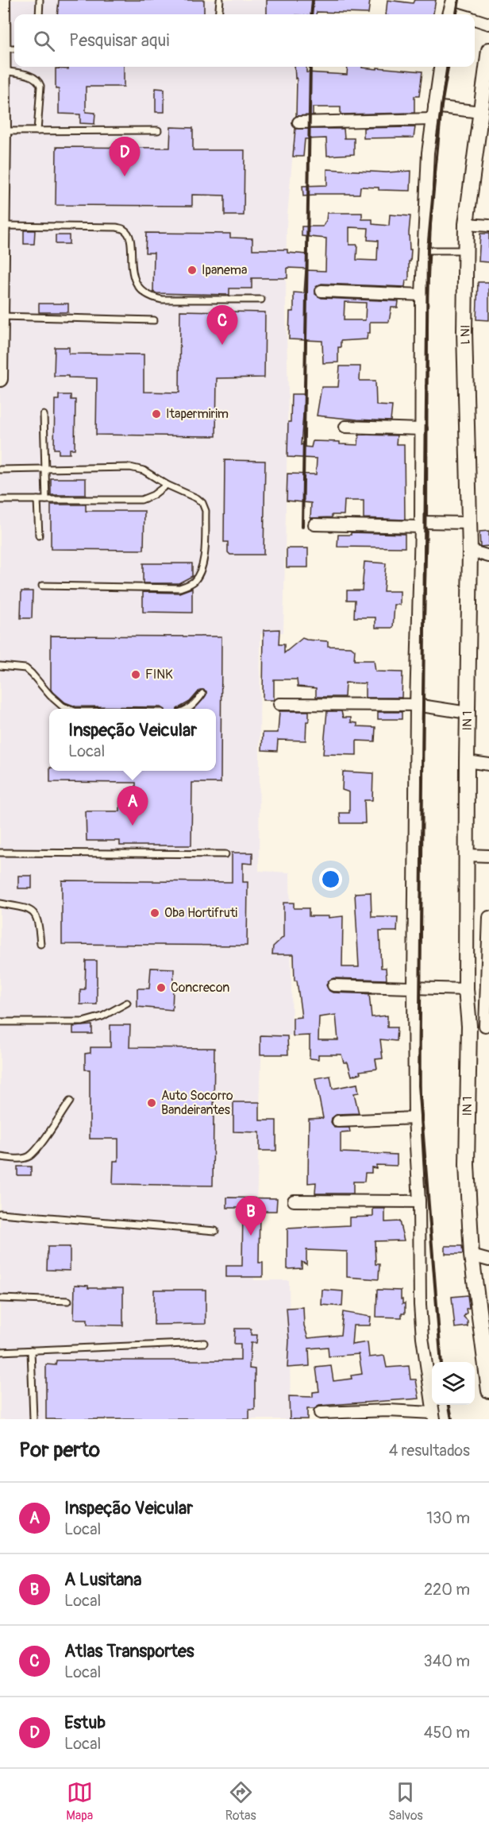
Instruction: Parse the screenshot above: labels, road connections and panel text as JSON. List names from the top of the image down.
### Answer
{
  "streets": {
    "street": ["IN 1"]
  },
  "places": [
    "Ipanema",
    "Itapermirim",
    "FINK",
    "Oba Hortifruti",
    "Concrecon",
    "Auto Socorro Bandeirantes"
  ],
  "page": {
    "search": "Pesquisar aqui",
    "pins": [
      "D",
      "C",
      "A",
      "B"
    ],
    "popup": ["Inspeção Veicular", "Local"],
    "heading": ["Por perto", "4 resultados"],
    "list": [
      {
        "mark": "A",
        "name": "Inspeção Veicular",
        "note": "Local",
        "value": "130 m"
      },
      {
        "mark": "B",
        "name": "A Lusitana",
        "note": "Local",
        "value": "220 m"
      },
      {
        "mark": "C",
        "name": "Atlas Transportes",
        "note": "Local",
        "value": "340 m"
      },
      {
        "mark": "D",
        "name": "Estub",
        "note": "Local",
        "value": "450 m"
      }
    ],
    "nav": ["Mapa", "Rotas", "Salvos"]
  }
}
